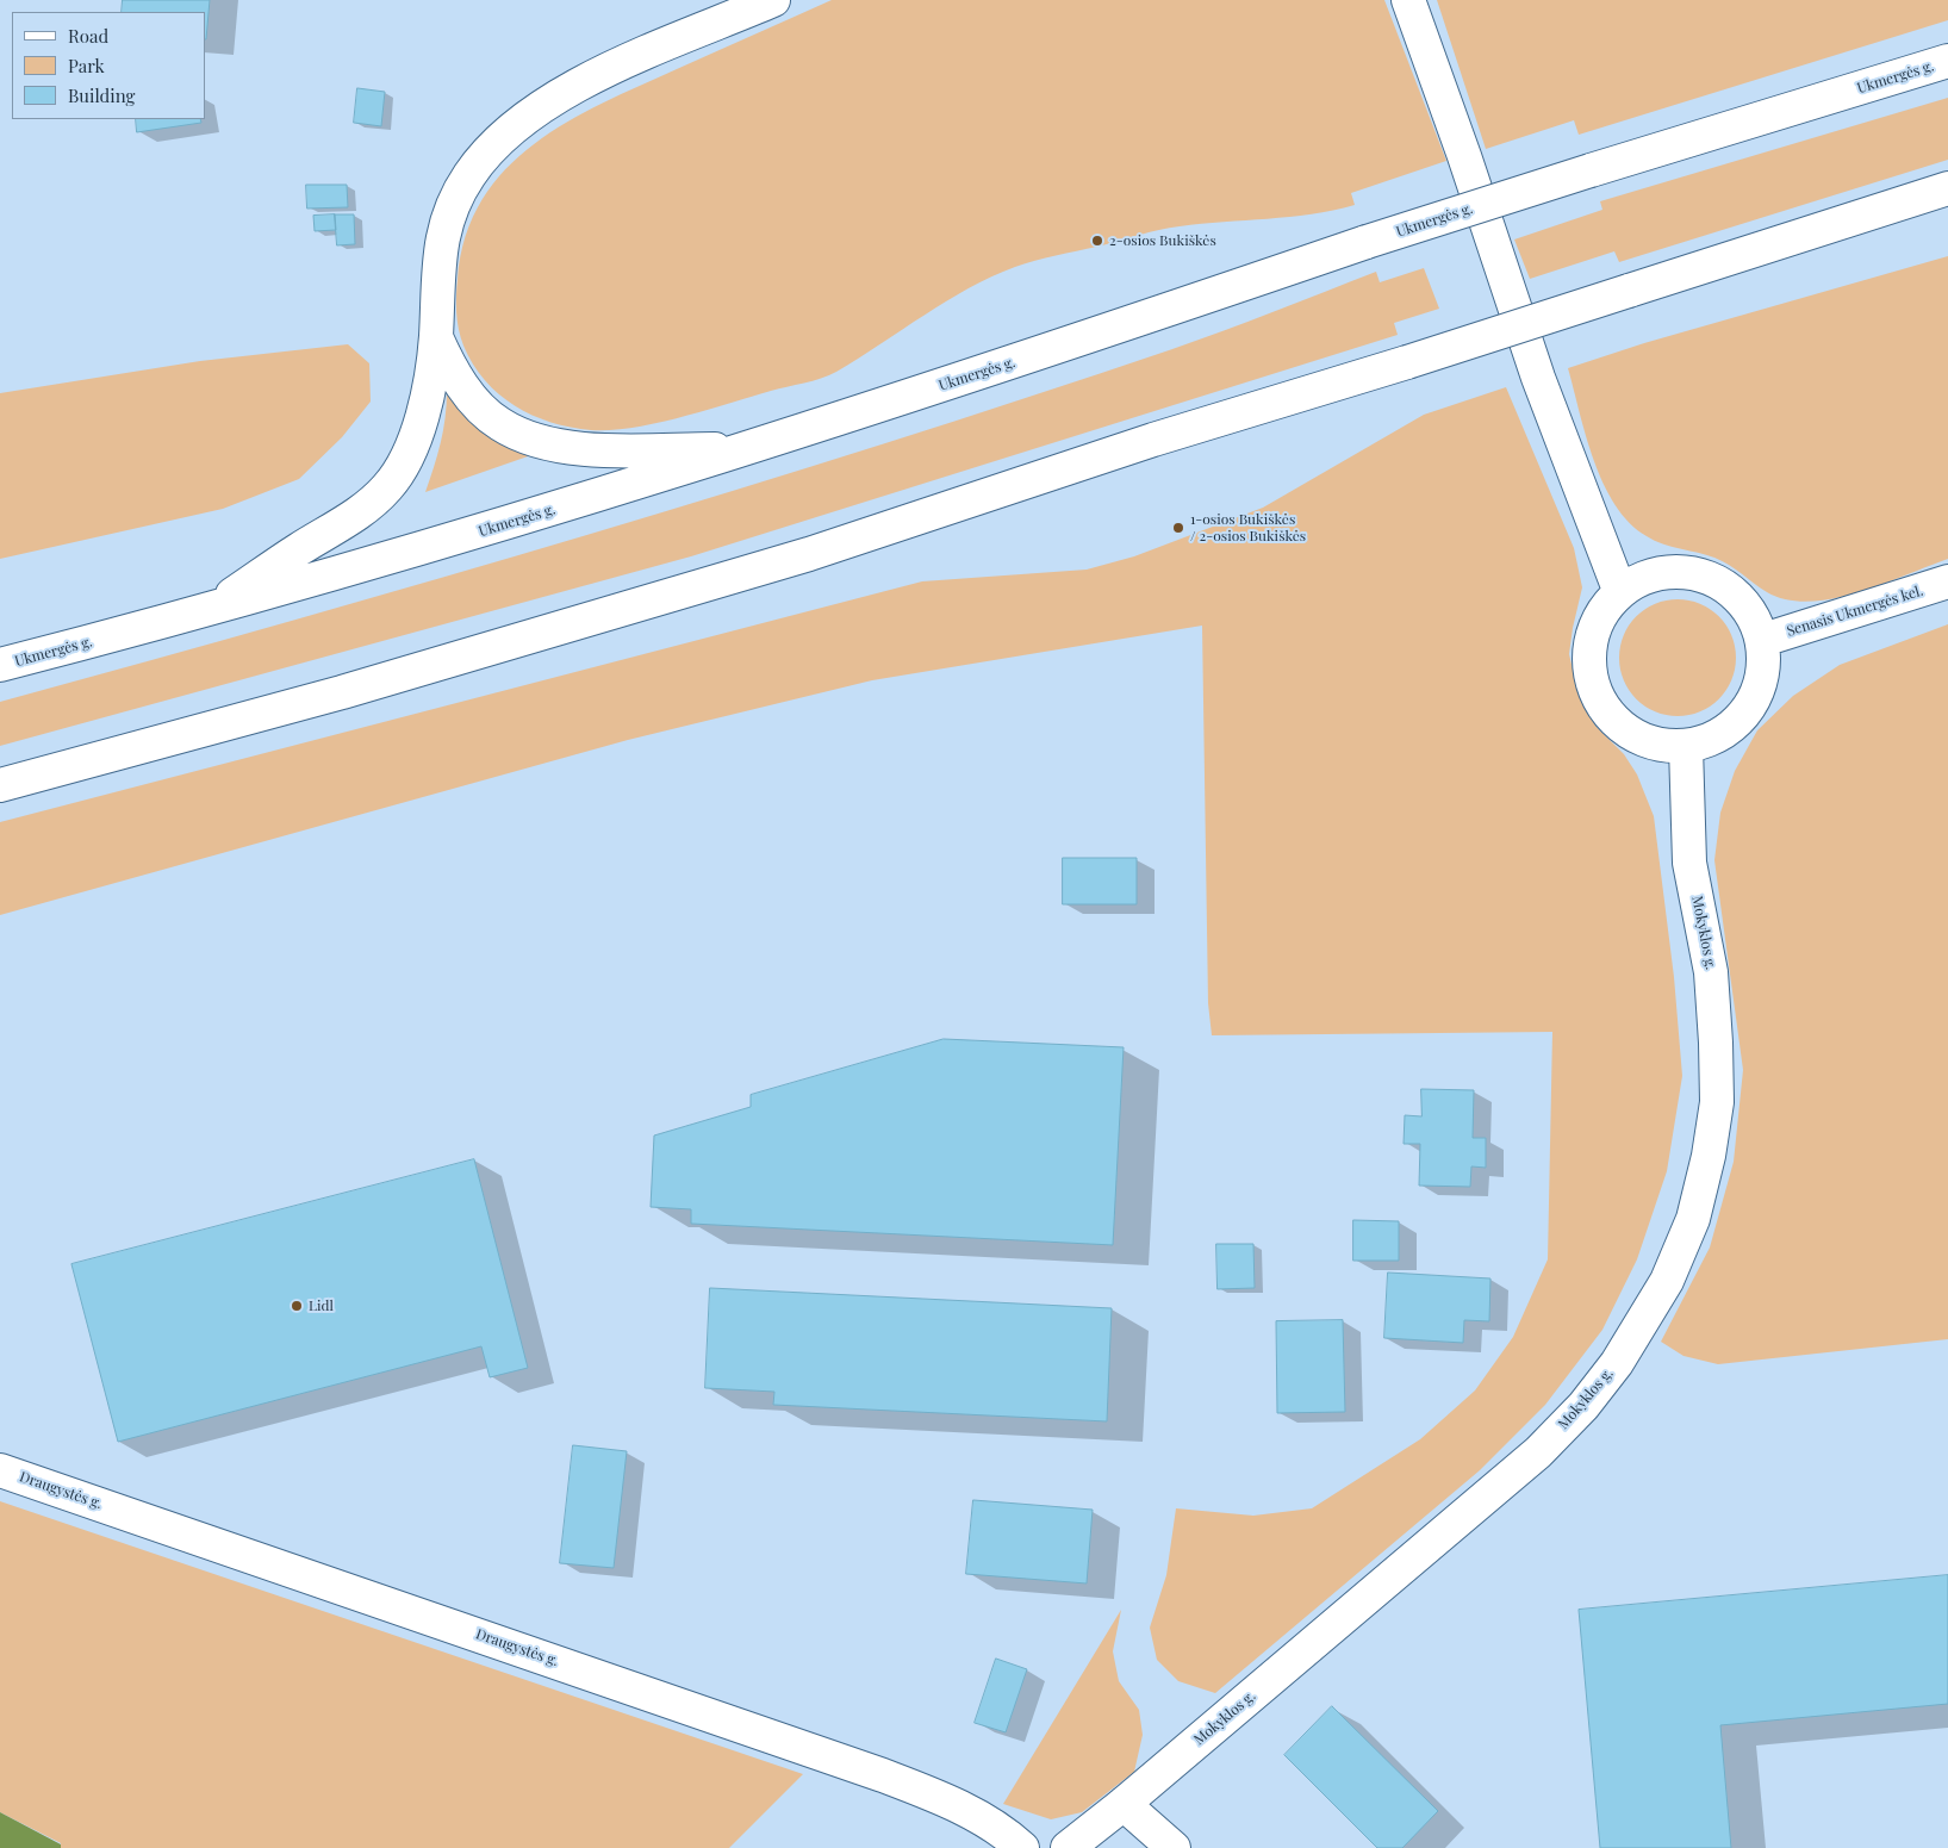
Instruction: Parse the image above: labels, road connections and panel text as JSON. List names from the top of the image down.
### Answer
{
  "streets": {
    "main road": [
      "Ukmergės g.",
      "Senasis Ukmergės kel.",
      "Mokyklos g.",
      "Draugystės g."
    ]
  },
  "crossings": [
    ["Senasis Ukmergės kel.", "Mokyklos g."]
  ],
  "places": ["2-osios Bukiškės", "1-osios Bukiškės / 2-osios Bukiškės", "Lidl"],
  "legend": ["Road", "Park", "Building"]
}
